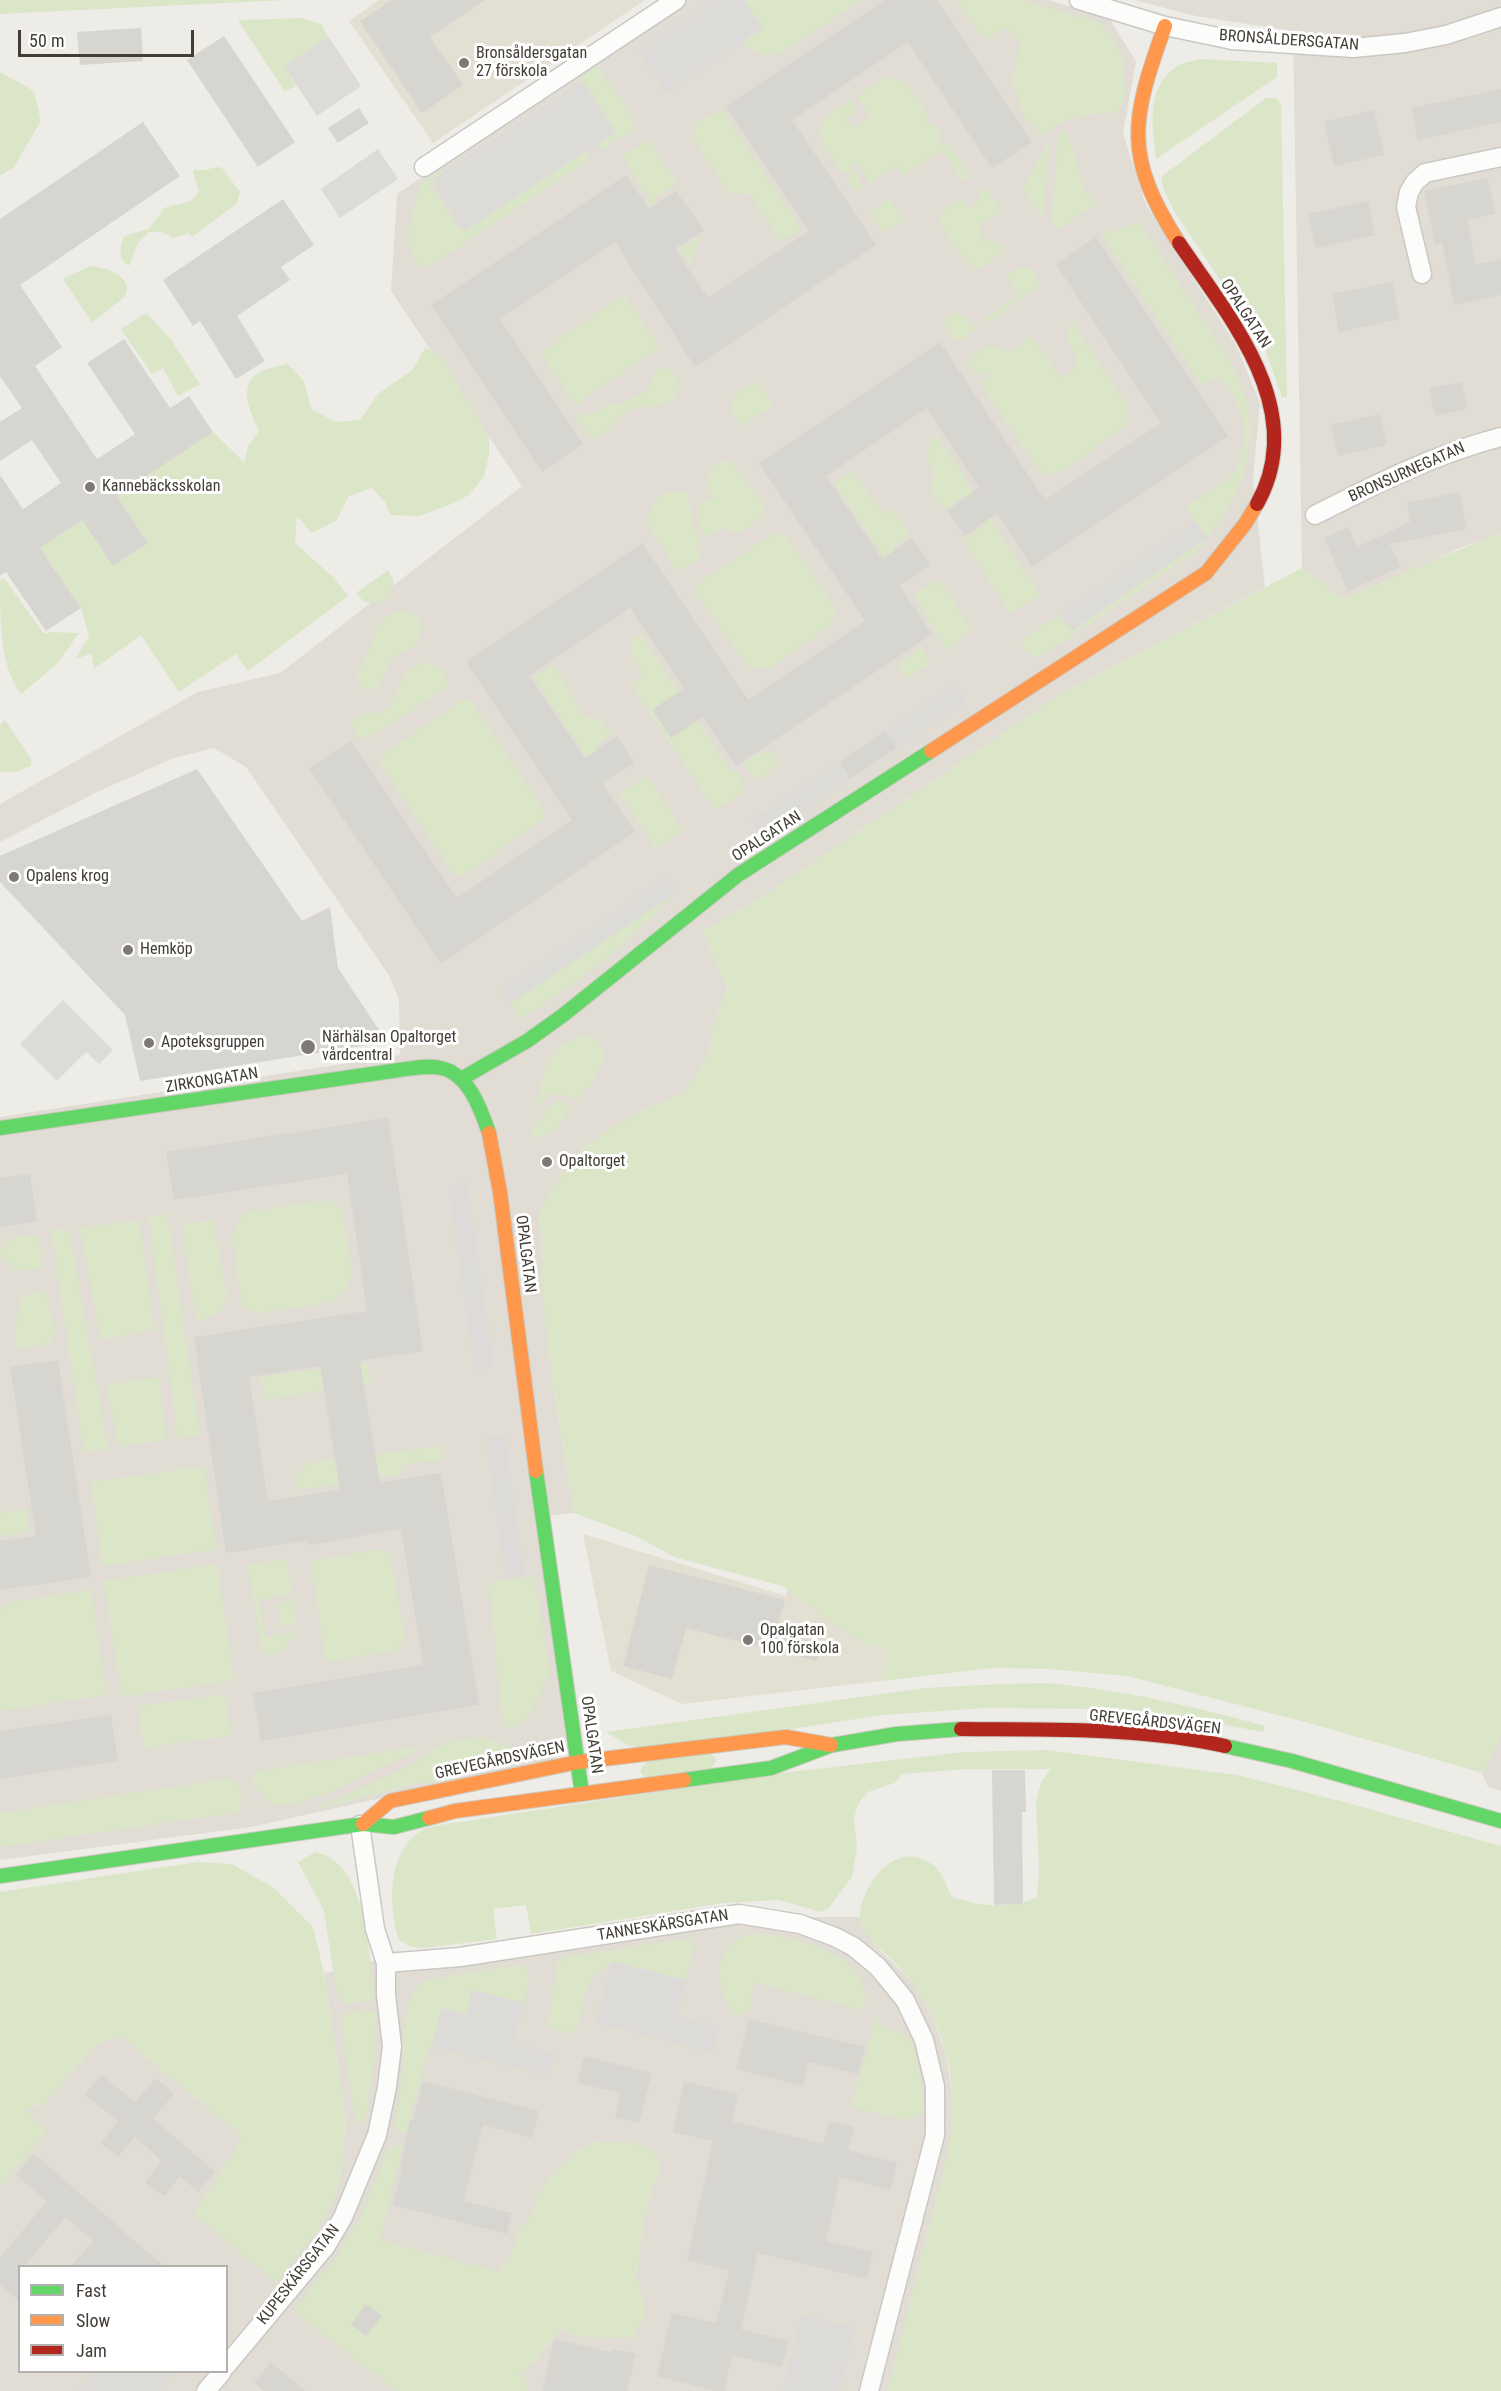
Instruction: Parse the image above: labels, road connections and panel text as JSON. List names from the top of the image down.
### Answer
{
  "streets": {
    "street": [
      "BRONSÅLDERSGATAN",
      "OPALGATAN",
      "BRONSURNEGATAN",
      "ZIRKONGATAN",
      "GREVEGÅRDSVÄGEN",
      "TANNESKÄRSGATAN",
      "KUPESKÄRSGATAN"
    ]
  },
  "crossings": [
    ["BRONSÅLDERSGATAN", "OPALGATAN"],
    ["OPALGATAN", "ZIRKONGATAN"],
    ["OPALGATAN", "GREVEGÅRDSVÄGEN"],
    ["GREVEGÅRDSVÄGEN", "KUPESKÄRSGATAN"],
    ["TANNESKÄRSGATAN", "KUPESKÄRSGATAN"]
  ],
  "places": [
    "Bronsåldersgatan 27 förskola",
    "Kannebäcksskolan",
    "Opalens krog",
    "Hemköp",
    "Apoteksgruppen",
    "Närhälsan Opaltorget vårdcentral",
    "Opaltorget",
    "Opalgatan 100 förskola"
  ],
  "legend": ["Fast", "Slow", "Jam"],
  "scale_bar": "50 m"
}
